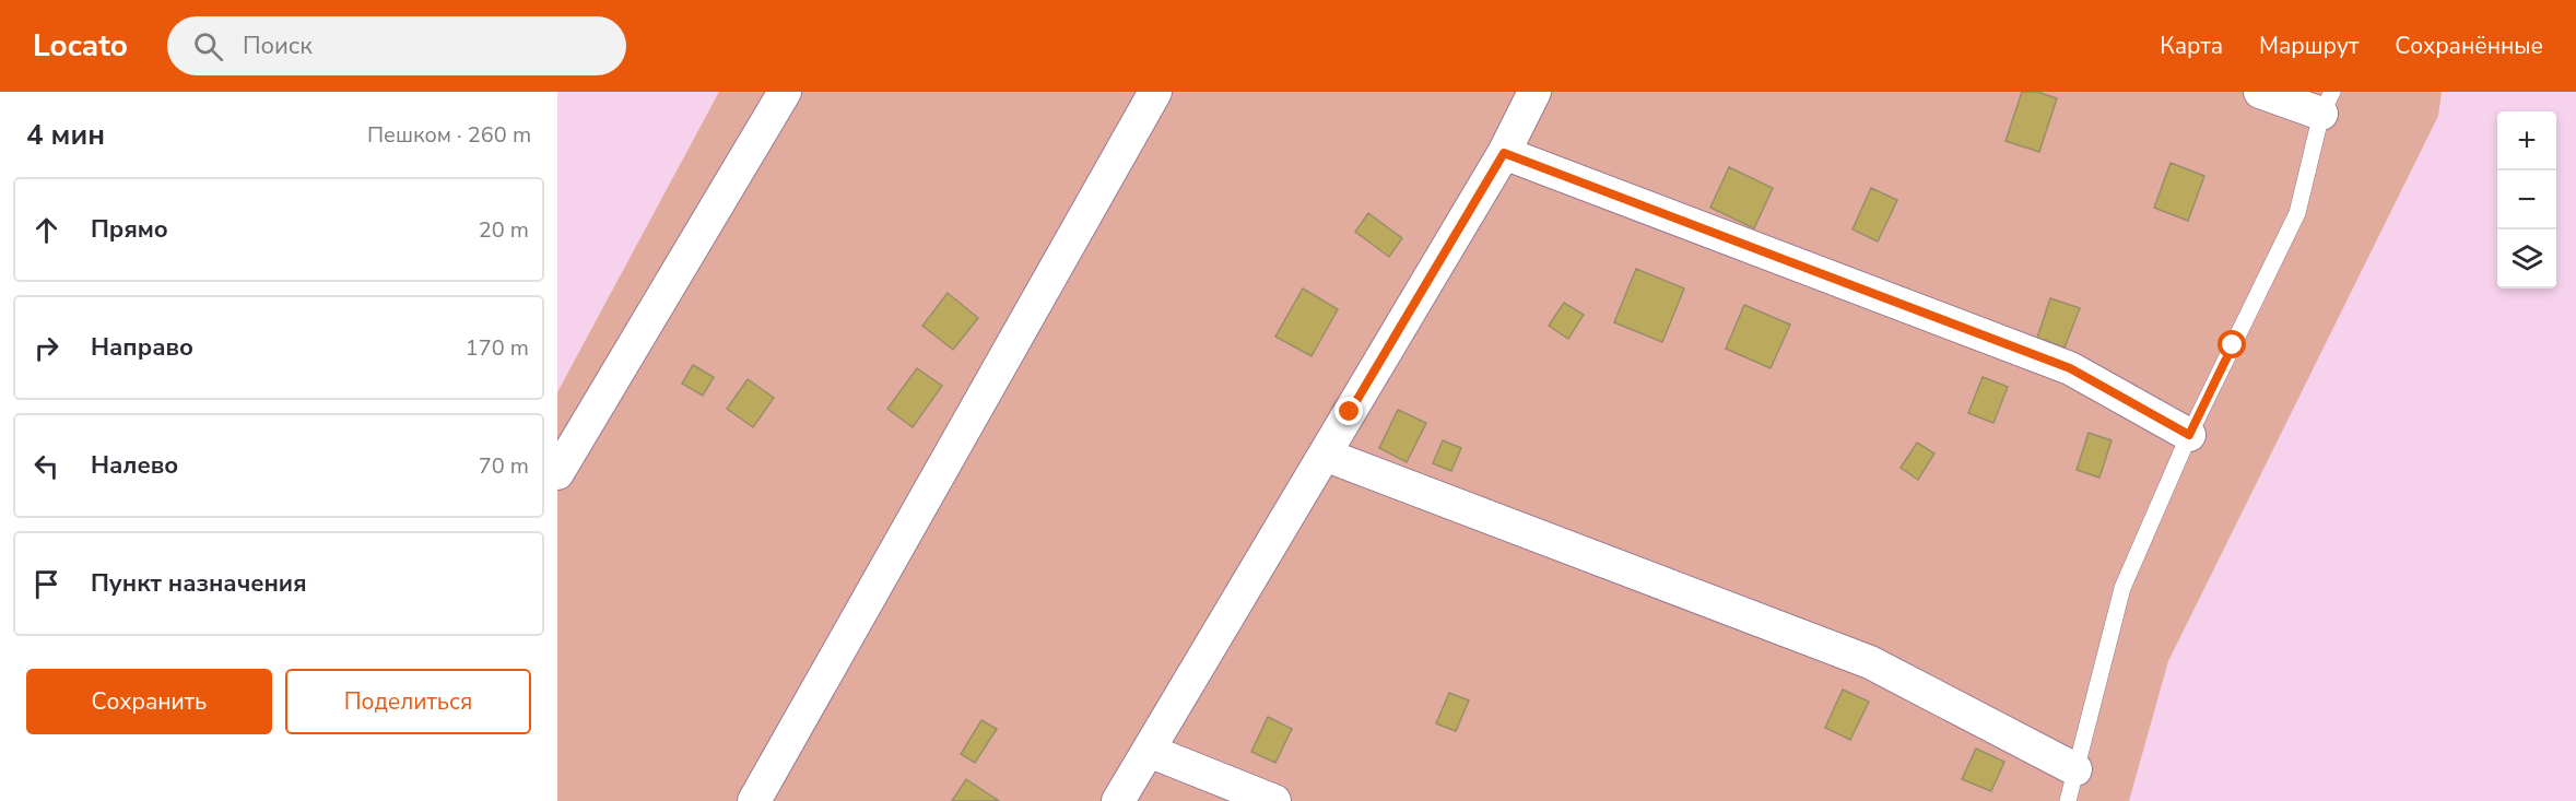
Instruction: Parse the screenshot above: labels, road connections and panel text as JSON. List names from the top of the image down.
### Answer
{
  "page": {
    "header": "Locato",
    "search": "Поиск",
    "nav": ["Карта", "Маршрут", "Сохранённые"],
    "heading": ["4 мин", "Пешком · 260 m"],
    "map_buttons": ["+", "−"],
    "list": [
      ["Прямо", "20 m"],
      ["Направо", "170 m"],
      ["Налево", "70 m"],
      "Пункт назначения"
    ],
    "buttons": ["Сохранить", "Поделиться"]
  }
}
